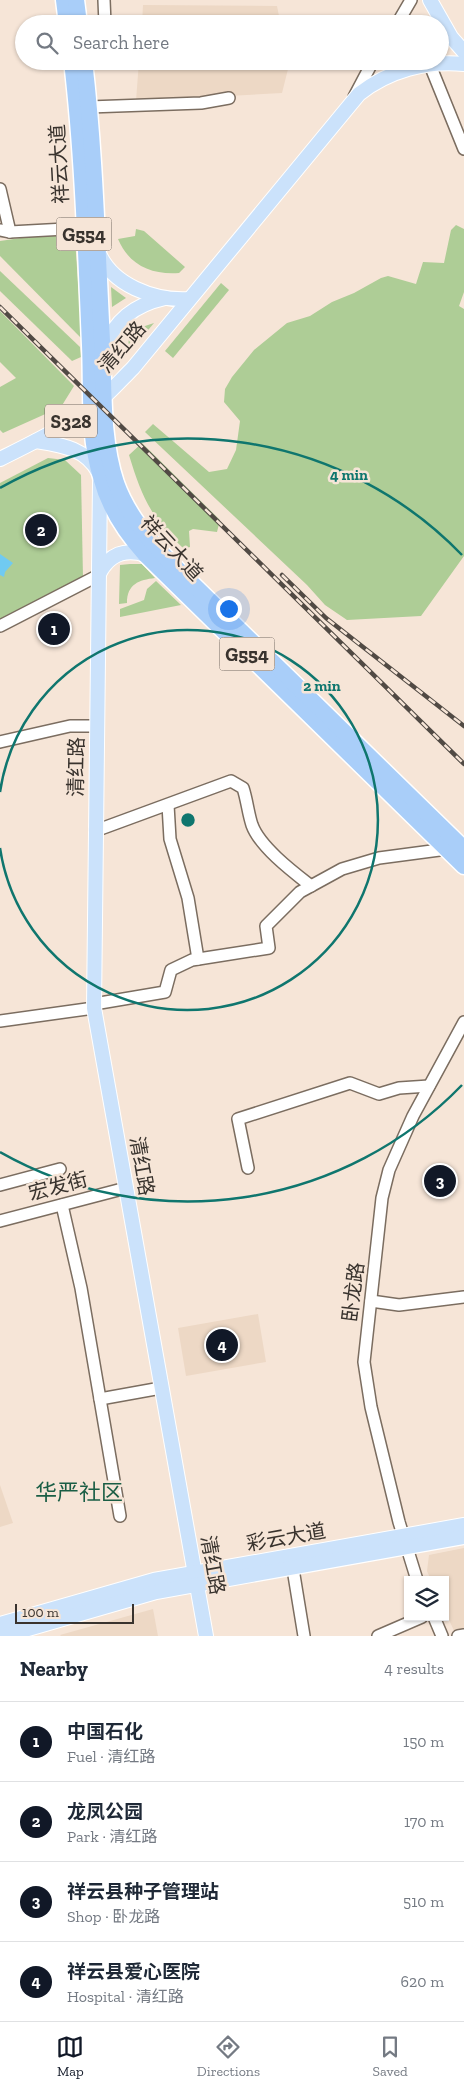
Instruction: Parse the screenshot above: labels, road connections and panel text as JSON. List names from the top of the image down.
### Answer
{
  "streets": {
    "highway": ["祥云大道", "G554"],
    "main road": ["清红路", "S328", "彩云大道"],
    "street": ["宏发街", "卧龙路"]
  },
  "crossings": [
    ["祥云大道", "清红路"],
    ["祥云大道", "S328"],
    ["清红路", "S328"],
    ["清红路", "宏发街"],
    ["清红路", "彩云大道"],
    ["卧龙路", "彩云大道"]
  ],
  "districts": ["华严社区"],
  "scale_bar": "100 m",
  "page": {
    "search": "Search here",
    "pins": [
      "2",
      "1",
      "3",
      "4"
    ],
    "scale": "100 m",
    "heading": ["Nearby", "4 results"],
    "list": [
      {
        "mark": "1",
        "name": "中国石化",
        "note": "Fuel · 清红路",
        "value": "150 m"
      },
      {
        "mark": "2",
        "name": "龙凤公园",
        "note": "Park · 清红路",
        "value": "170 m"
      },
      {
        "mark": "3",
        "name": "祥云县种子管理站",
        "note": "Shop · 卧龙路",
        "value": "510 m"
      },
      {
        "mark": "4",
        "name": "祥云县爱心医院",
        "note": "Hospital · 清红路",
        "value": "620 m"
      }
    ],
    "nav": ["Map", "Directions", "Saved"]
  },
  "rings": ["4 min", "2 min"]
}
